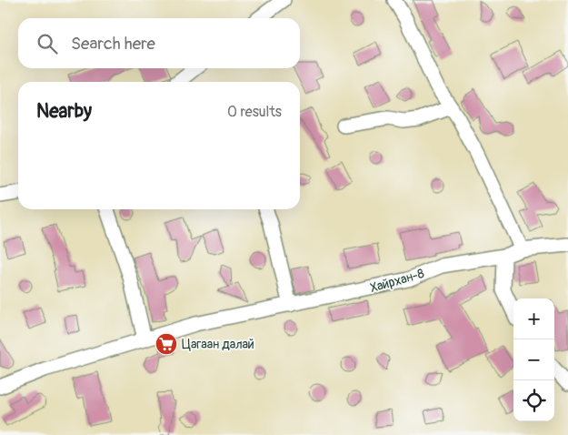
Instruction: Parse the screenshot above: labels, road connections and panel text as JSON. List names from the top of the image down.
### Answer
{
  "streets": {
    "street": ["Хайрхан-8"]
  },
  "places": {
    "supermarket": ["Цагаан далай"]
  },
  "page": {
    "search": "Search here",
    "heading": ["Nearby", "0 results"],
    "map_buttons": ["+", "−"]
  }
}
